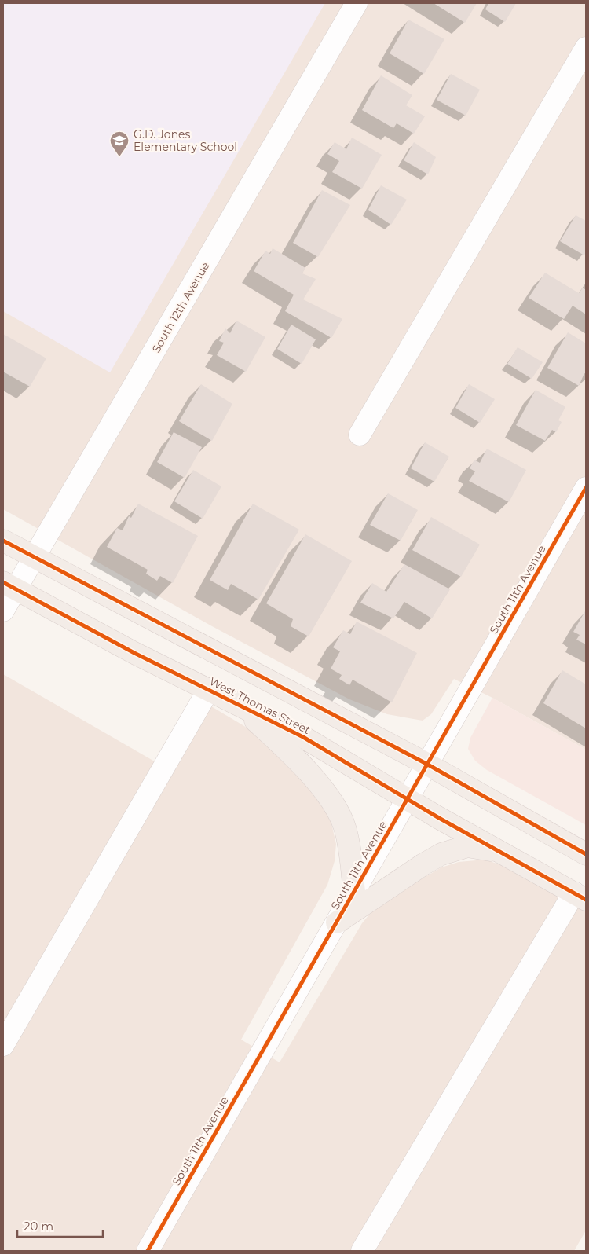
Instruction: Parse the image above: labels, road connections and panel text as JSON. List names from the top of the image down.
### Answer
{
  "streets": {
    "main road": ["West Thomas Street"],
    "street": ["South 12th Avenue", "South 11th Avenue"]
  },
  "crossings": [
    ["South 12th Avenue", "West Thomas Street"],
    ["South 11th Avenue", "West Thomas Street"]
  ],
  "places": {
    "school or university": ["G.D. Jones Elementary School"]
  },
  "scale_bar": "20 m"
}
